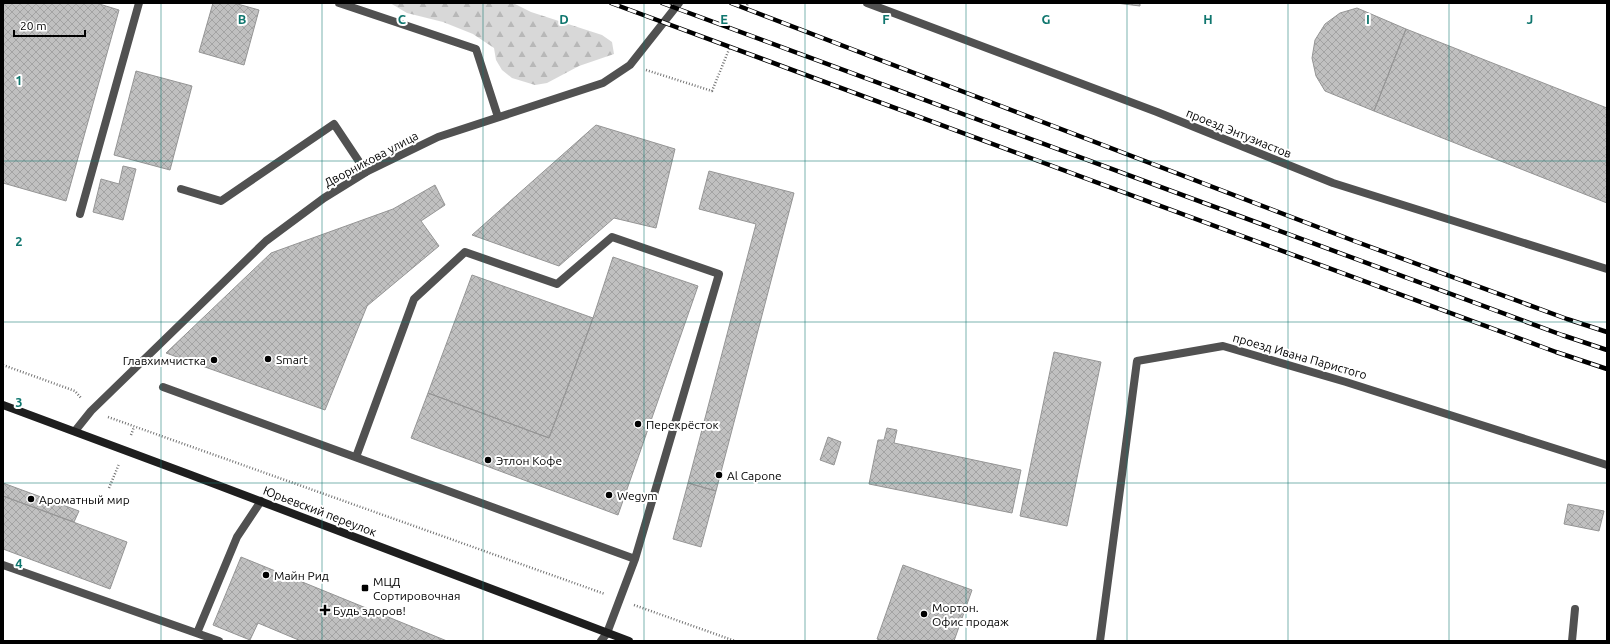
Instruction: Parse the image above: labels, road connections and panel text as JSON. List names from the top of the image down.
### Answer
{
  "streets": {
    "street": [
      "проезд Энтузиастов",
      "Дворникова улица",
      "проезд Ивана Паристого",
      "Юрьевский переулок"
    ]
  },
  "crossings": [
    ["Дворникова улица", "Юрьевский переулок"]
  ],
  "places": {
    "other": [
      "Smart",
      "Главхимчистка",
      "Перекрёсток",
      "Этлон Кофе",
      "Al Capone",
      "Wegym",
      "Ароматный мир",
      "Майн Рид",
      "Мортон. Офис продаж"
    ],
    "transit": ["МЦД Сортировочная"],
    "health": ["Будь здоров!"]
  },
  "scale_bar": "20 m",
  "grid": {
    "columns": [
      "B",
      "C",
      "D",
      "E",
      "F",
      "G",
      "H",
      "I",
      "J"
    ],
    "rows": [
      "1",
      "2",
      "3",
      "4"
    ]
  }
}
